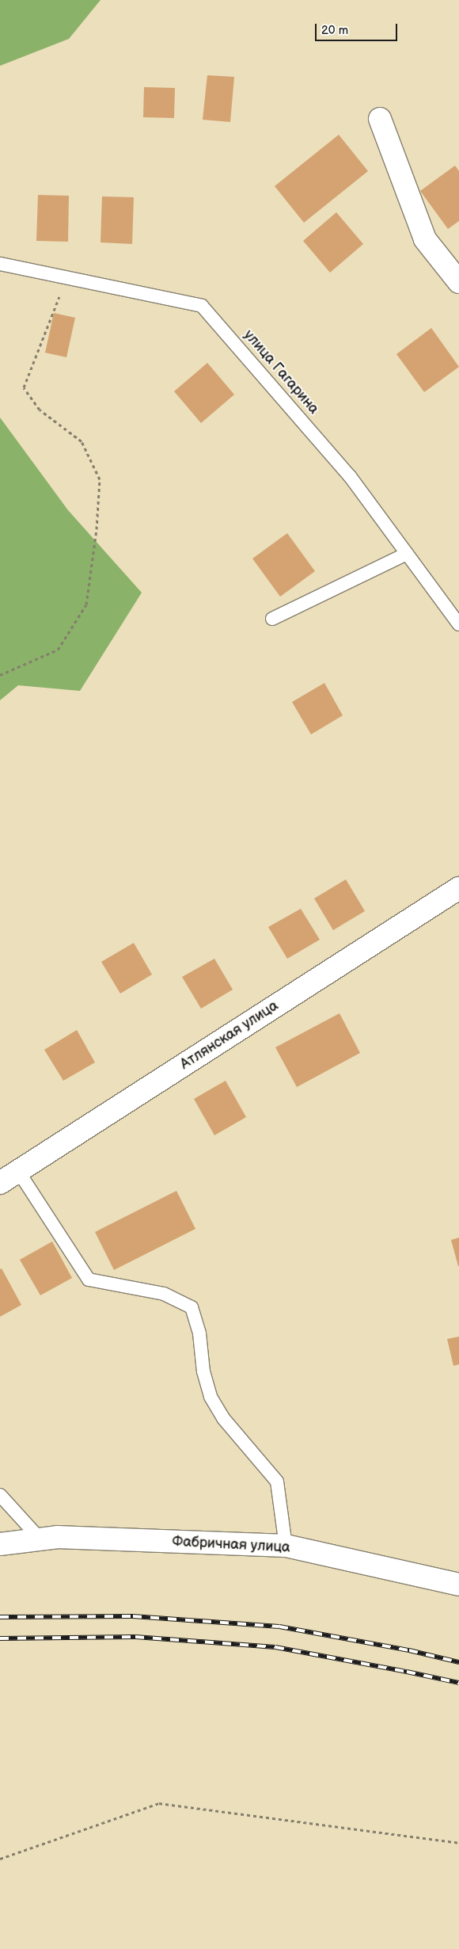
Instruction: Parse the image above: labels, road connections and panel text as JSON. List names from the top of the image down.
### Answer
{
  "streets": {
    "street": ["Атлянская улица", "Фабричная улица"],
    "lane": ["улица Гагарина"]
  },
  "scale_bar": "20 m"
}
